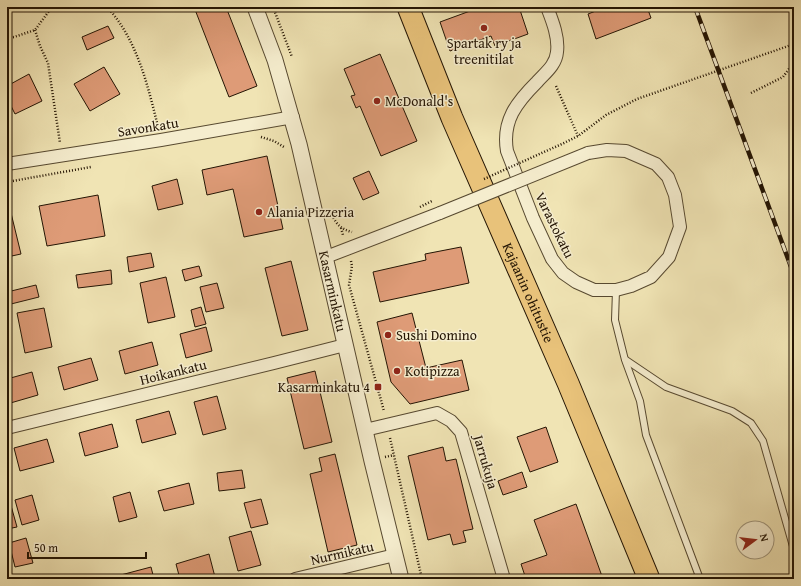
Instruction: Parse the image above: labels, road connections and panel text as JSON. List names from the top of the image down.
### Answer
{
  "streets": {
    "highway": ["Kajaanin ohitustie"],
    "street": [
      "Savonkatu",
      "Varastokatu",
      "Kasarminkatu",
      "Hoikankatu",
      "Jarrukuja",
      "Nurmikatu"
    ]
  },
  "crossings": [
    ["Savonkatu", "Kasarminkatu"],
    ["Varastokatu", "Kasarminkatu"],
    ["Kasarminkatu", "Hoikankatu"],
    ["Kasarminkatu", "Jarrukuja"],
    ["Kasarminkatu", "Nurmikatu"]
  ],
  "places": {
    "other": [
      "Spartak ry ja treenitilat",
      "McDonald's",
      "Alania Pizzeria",
      "Sushi Domino",
      "Kotipizza"
    ],
    "transit": ["Kasarminkatu 4"]
  },
  "scale_bar": "50 m",
  "north": "right"
}
